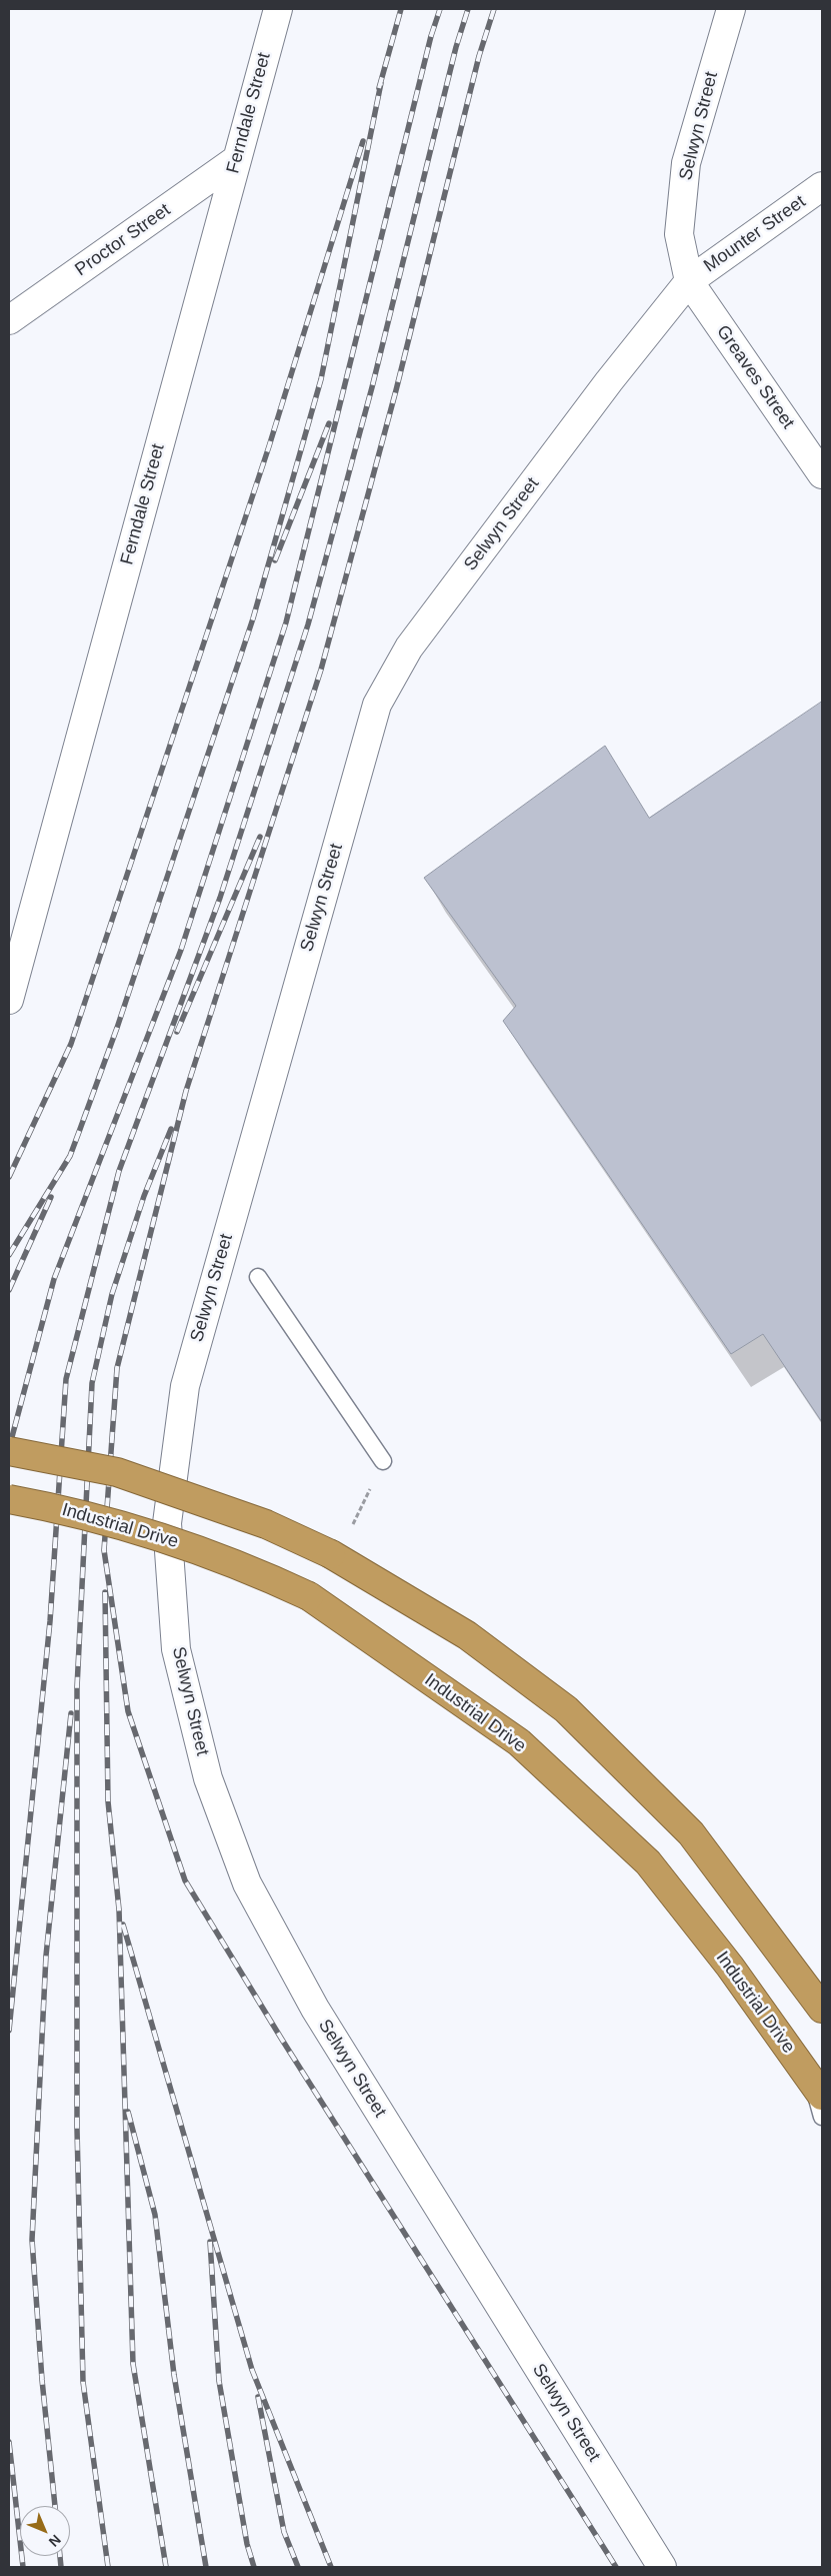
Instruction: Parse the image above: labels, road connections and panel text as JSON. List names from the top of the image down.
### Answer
{
  "streets": {
    "highway": ["Industrial Drive"],
    "street": [
      "Ferndale Street",
      "Selwyn Street",
      "Mounter Street",
      "Proctor Street",
      "Greaves Street"
    ]
  },
  "crossings": [
    ["Ferndale Street", "Proctor Street"],
    ["Selwyn Street", "Mounter Street"],
    ["Selwyn Street", "Greaves Street"],
    ["Mounter Street", "Greaves Street"]
  ],
  "north": "bottom right"
}
